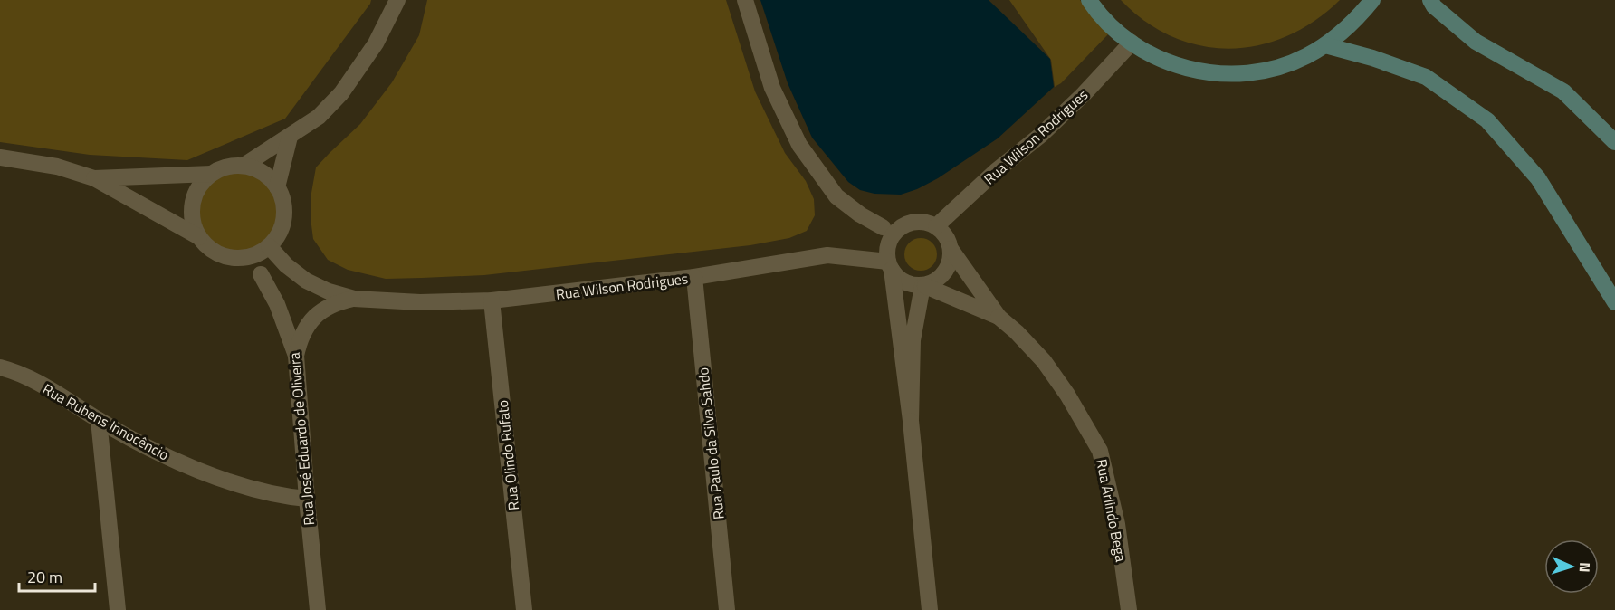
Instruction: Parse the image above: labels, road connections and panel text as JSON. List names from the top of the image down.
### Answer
{
  "streets": {
    "street": [
      "Rua Wilson Rodrigues",
      "Rua Rubens Innocêncio",
      "Rua José Eduardo de Oliveira",
      "Rua Paulo da Silva Sahdo",
      "Rua Olindo Rufato",
      "Rua Arlindo Bega"
    ]
  },
  "crossings": [
    ["Rua Wilson Rodrigues", "Rua José Eduardo de Oliveira"],
    ["Rua Wilson Rodrigues", "Rua Paulo da Silva Sahdo"],
    ["Rua Wilson Rodrigues", "Rua Olindo Rufato"],
    ["Rua Wilson Rodrigues", "Rua Arlindo Bega"],
    ["Rua Rubens Innocêncio", "Rua José Eduardo de Oliveira"]
  ],
  "scale_bar": "20 m",
  "north": "right"
}
